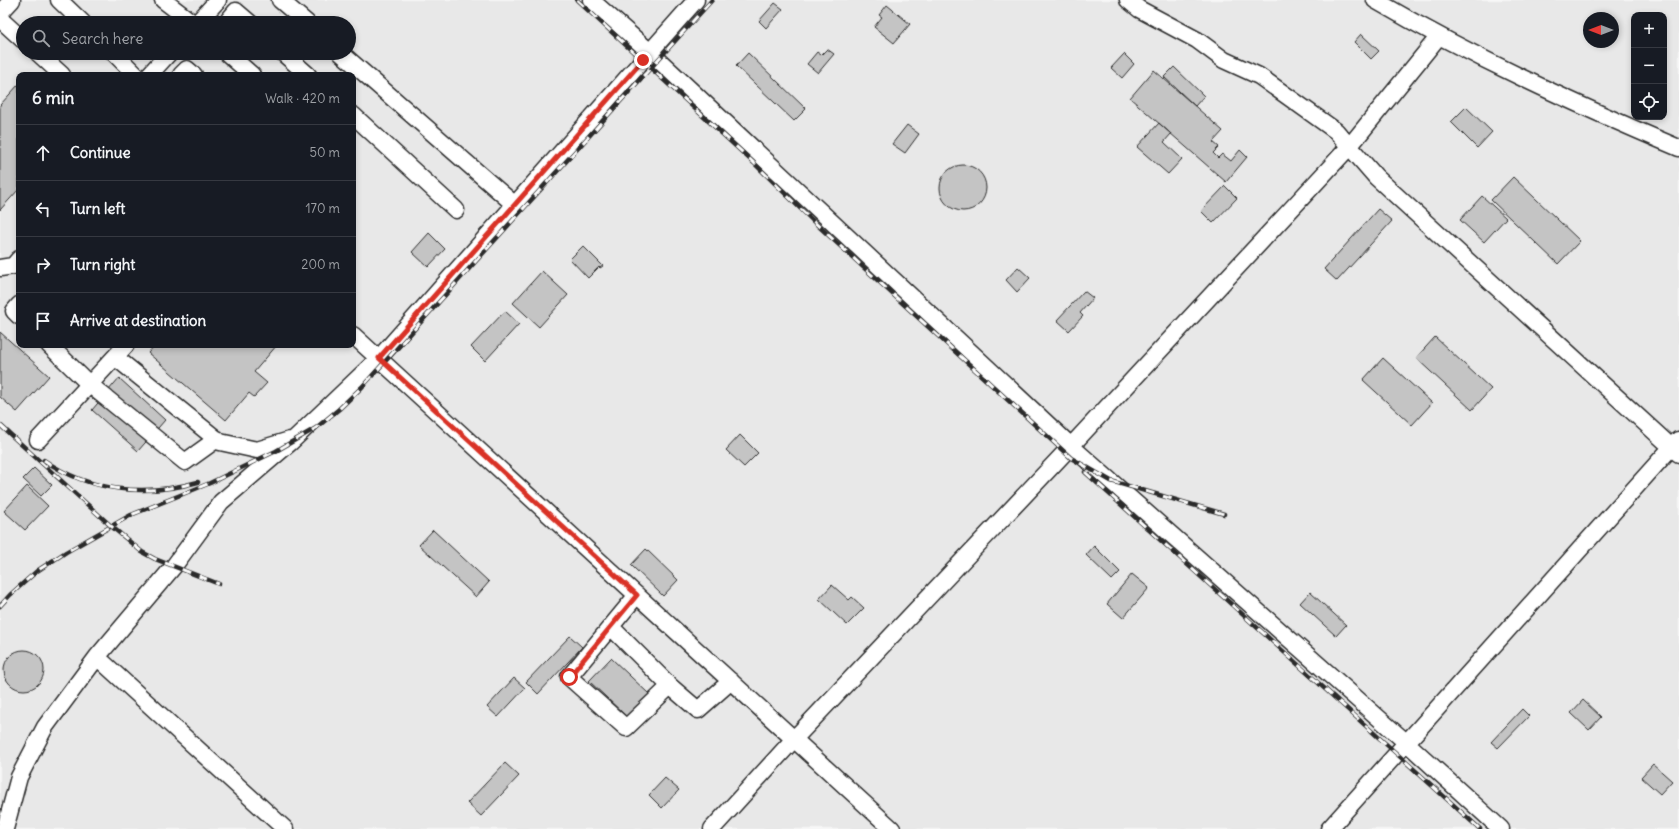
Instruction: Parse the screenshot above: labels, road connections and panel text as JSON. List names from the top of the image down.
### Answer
{
  "north": "left",
  "page": {
    "map_buttons": ["+", "−"],
    "search": "Search here",
    "heading": ["6 min", "Walk · 420 m"],
    "list": [
      ["Continue", "50 m"],
      ["Turn left", "170 m"],
      ["Turn right", "200 m"],
      "Arrive at destination"
    ]
  }
}
